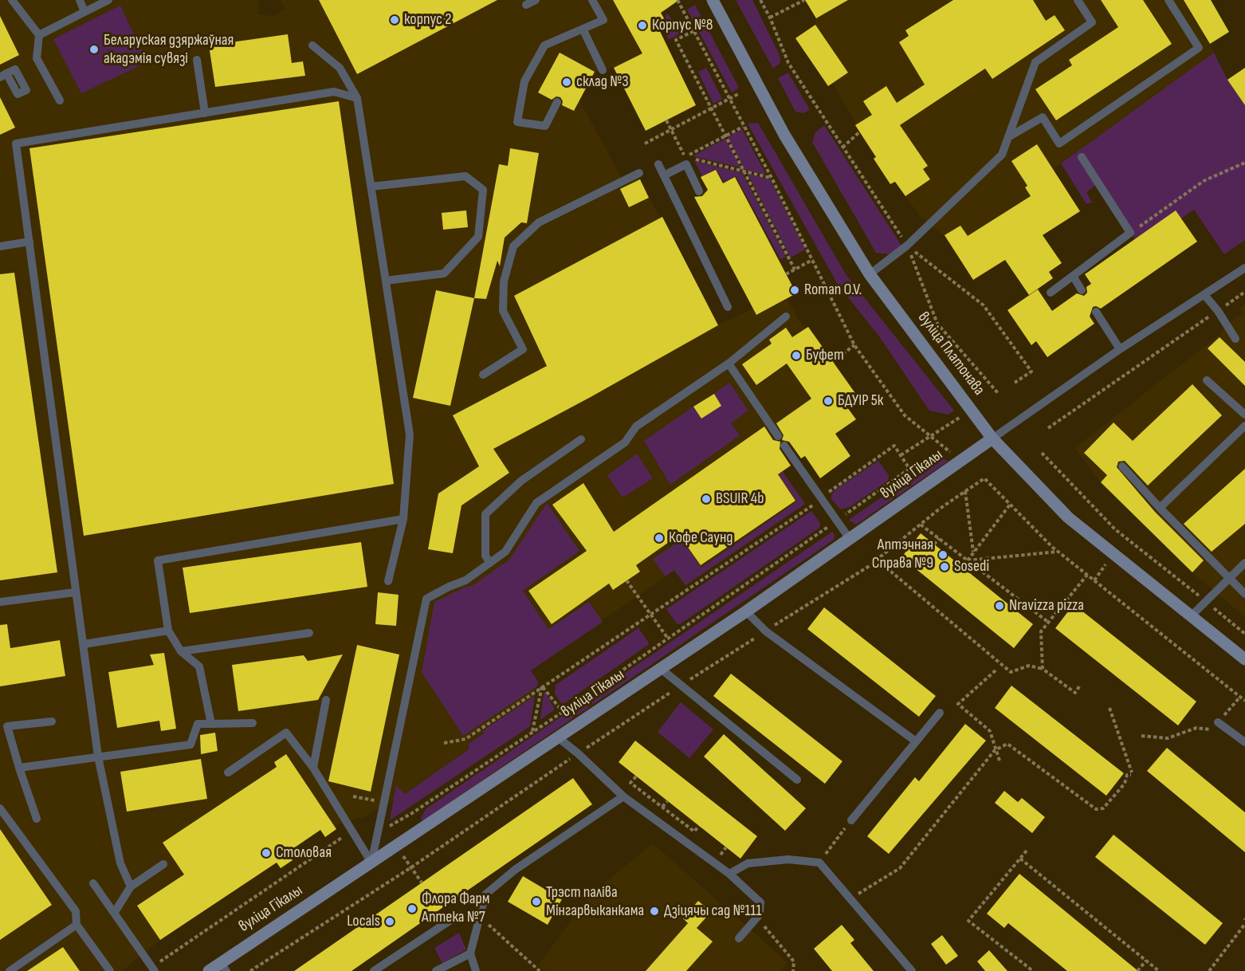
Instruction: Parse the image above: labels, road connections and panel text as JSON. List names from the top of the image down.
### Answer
{
  "streets": {
    "street": ["вуліца Платонава", "вуліца Гікалы"]
  },
  "crossings": [
    ["вуліца Платонава", "вуліца Гікалы"]
  ],
  "places": [
    "корпус 2",
    "Корпус №8",
    "Беларуская дзяржаўная акадэмія сувязі",
    "склад №3",
    "Roman O.V.",
    "Буфет",
    "БДУІР 5к",
    "BSUIR 4b",
    "Кофе Саунд",
    "Аптэчная Справа №9",
    "Sosedi",
    "Nravizza pizza",
    "Столовая",
    "Трэст паліва Мінгарвыканкама",
    "Флора Фарм Аптека №7",
    "Дзіцячы сад №111",
    "Locals"
  ]
}
